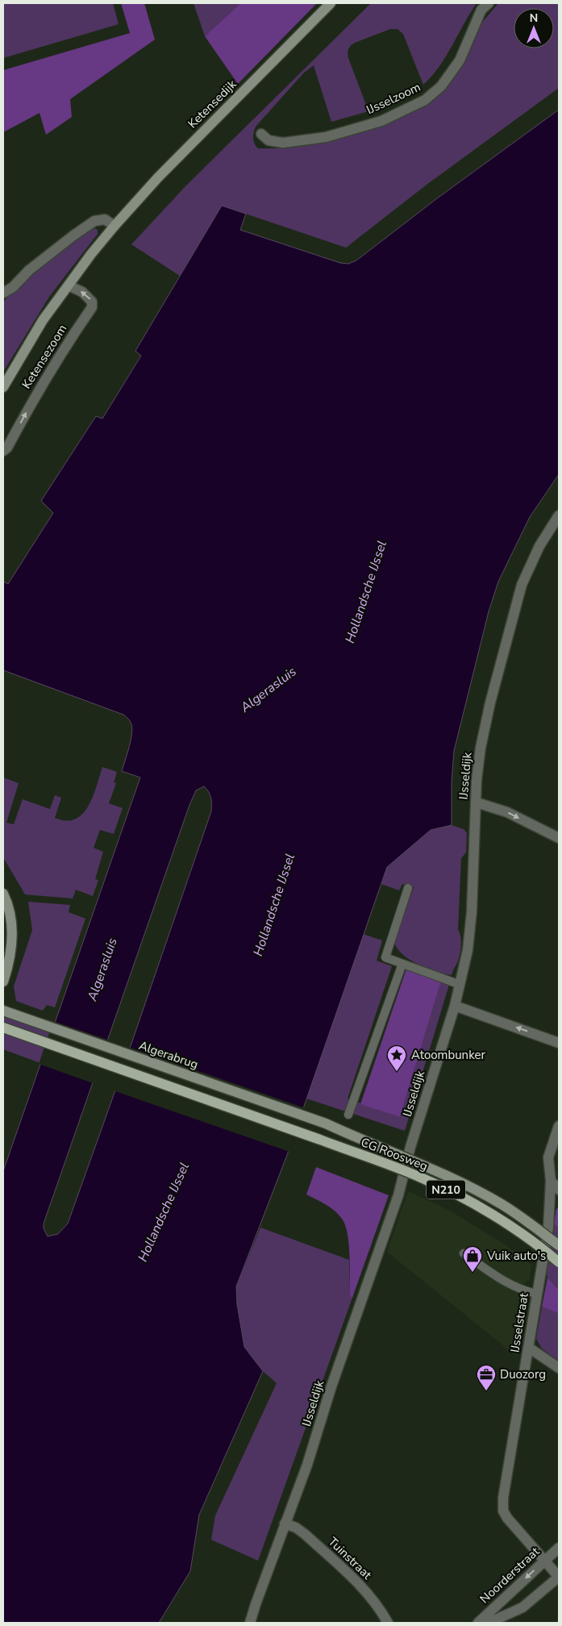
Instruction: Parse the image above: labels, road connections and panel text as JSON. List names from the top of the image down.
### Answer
{
  "streets": {
    "main road": ["CG Roosweg", "N210"],
    "street": [
      "IJsselzoom",
      "Ketensedijk",
      "Ketensezoom",
      "IJsseldijk",
      "Algerabrug",
      "IJsselstraat",
      "Tuinstraat",
      "Noorderstraat"
    ]
  },
  "crossings": [
    ["Ketensedijk", "Ketensezoom"],
    ["IJsseldijk", "Tuinstraat"],
    ["Algerabrug", "CG Roosweg"],
    ["IJsselstraat", "Noorderstraat"]
  ],
  "one_way": ["Ketensezoom"],
  "water": ["Hollandsche IJssel", "Algerasluis"],
  "places": {
    "place": ["Atoombunker"],
    "shop": ["Vuik auto's"],
    "office": ["Duozorg"]
  },
  "north": "top"
}
